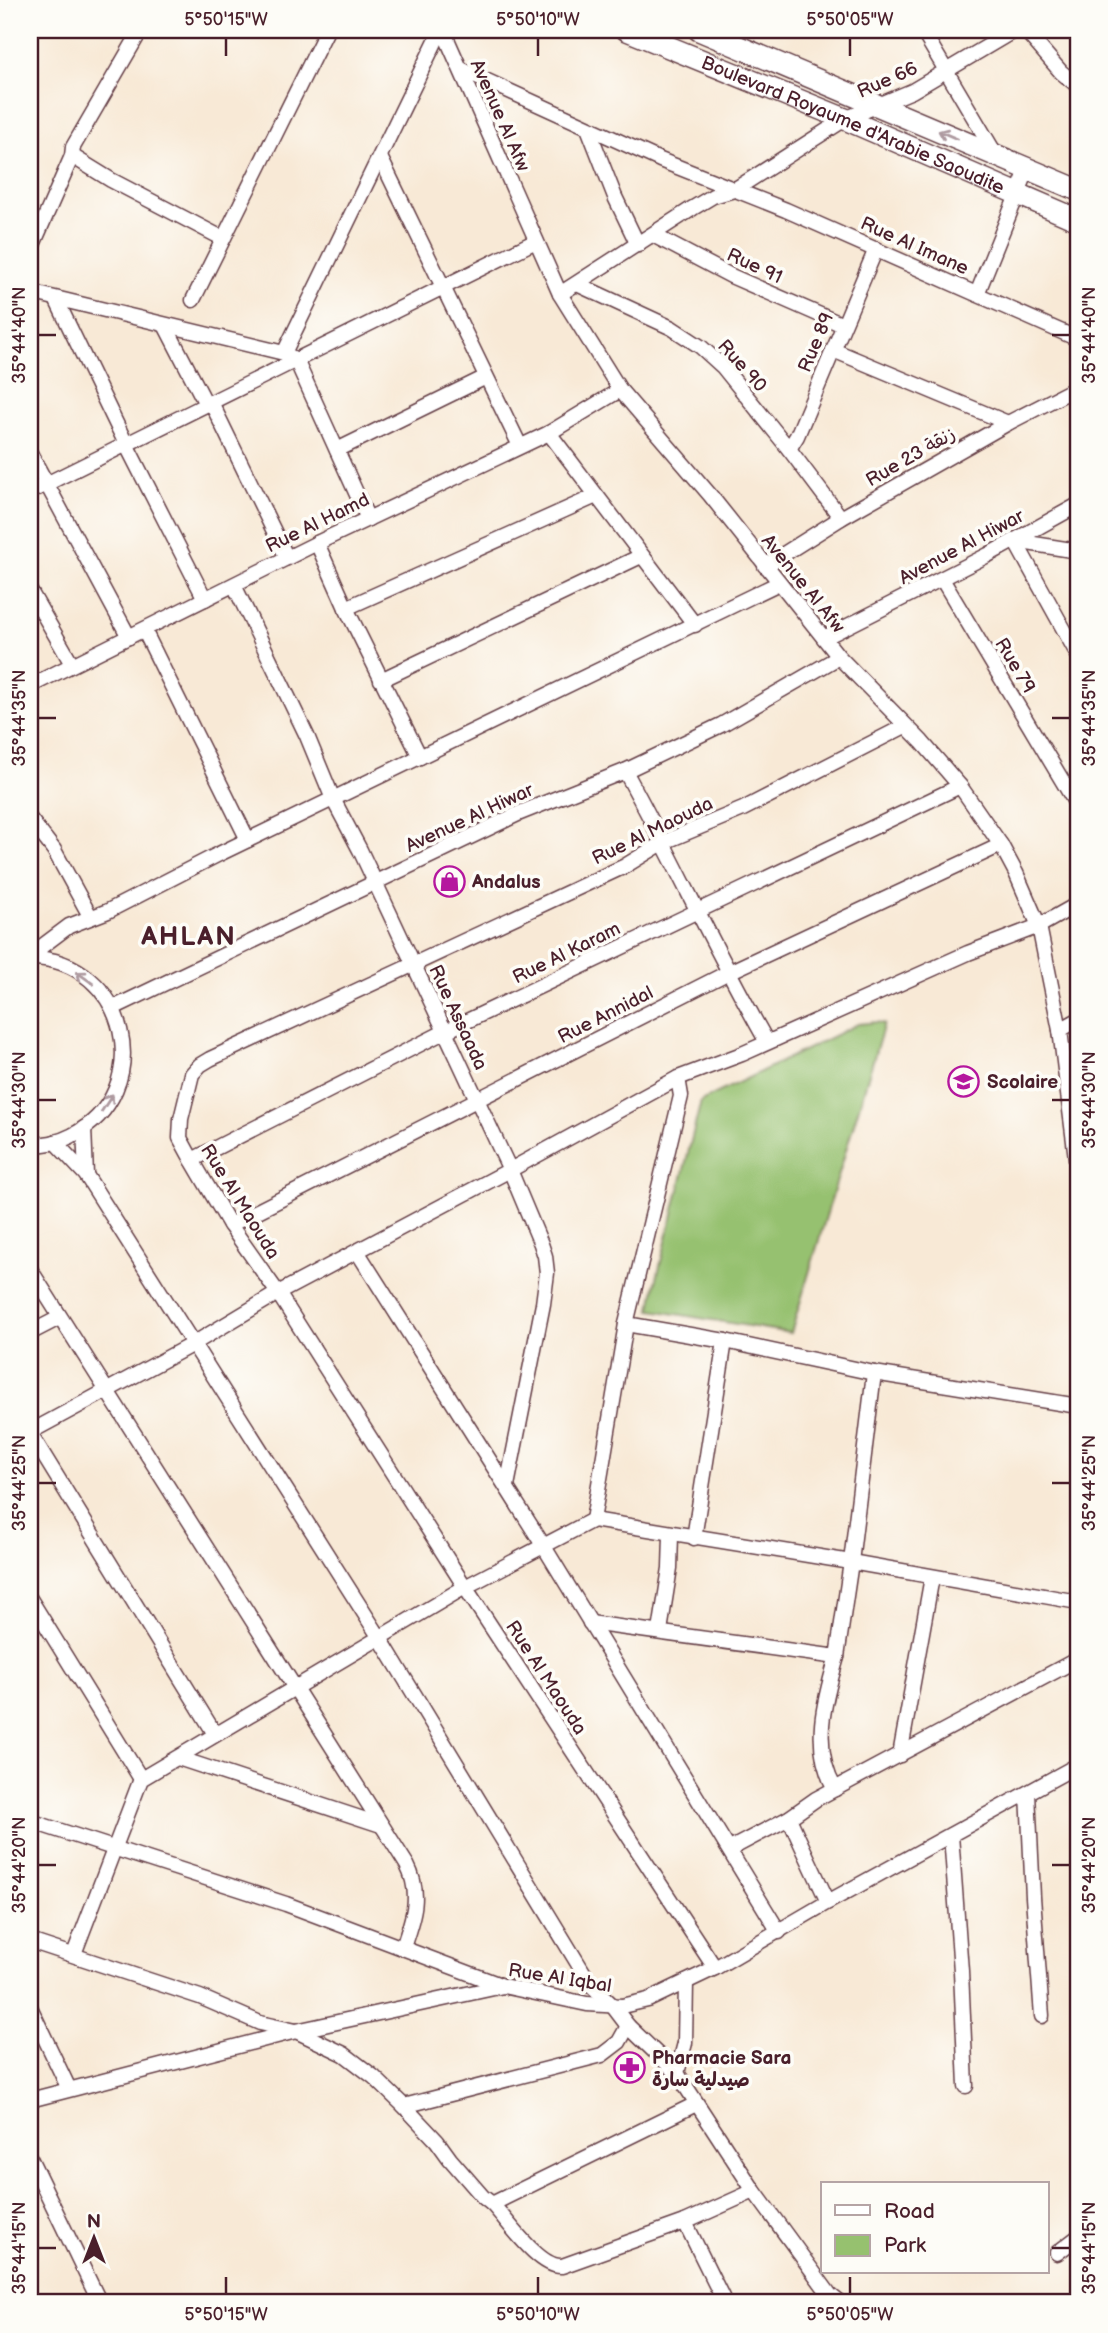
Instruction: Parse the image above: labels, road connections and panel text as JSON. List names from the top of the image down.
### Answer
{
  "streets": {
    "main road": ["Boulevard Royaume d'Arabie Saoudite"],
    "street": [
      "Rue 66",
      "Avenue Al Afw",
      "Rue Al Imane",
      "Rue 91",
      "Rue 89",
      "Rue 90",
      "Rue 23 زنقة",
      "Rue Al Hamd",
      "Avenue Al Hiwar",
      "Rue 79",
      "Rue Al Maouda",
      "Rue Al Karam",
      "Rue Annidal",
      "Rue Assaada",
      "Rue Al Iqbal"
    ]
  },
  "crossings": [
    ["Rue 66", "Boulevard Royaume d'Arabie Saoudite"],
    ["Avenue Al Afw", "Rue Al Imane"],
    ["Avenue Al Afw", "Rue 23 زنقة"],
    ["Avenue Al Afw", "Rue Al Hamd"],
    ["Avenue Al Afw", "Avenue Al Hiwar"],
    ["Avenue Al Afw", "Rue Al Maouda"],
    ["Avenue Al Afw", "Rue Al Karam"],
    ["Avenue Al Afw", "Rue Annidal"],
    ["Rue Al Imane", "Rue 89"],
    ["Rue 91", "Rue 89"],
    ["Rue 89", "Rue 90"],
    ["Rue 90", "Rue 23 زنقة"],
    ["Rue Al Hamd", "Rue Assaada"],
    ["Avenue Al Hiwar", "Rue 79"],
    ["Avenue Al Hiwar", "Rue Assaada"],
    ["Rue Al Maouda", "Rue Al Karam"],
    ["Rue Al Maouda", "Rue Annidal"],
    ["Rue Al Maouda", "Rue Assaada"],
    ["Rue Al Maouda", "Rue Al Iqbal"],
    ["Rue Al Karam", "Rue Assaada"],
    ["Rue Annidal", "Rue Assaada"]
  ],
  "districts": ["AHLAN"],
  "places": {
    "shop": ["Andalus"],
    "school or university": ["Scolaire"],
    "pharmacy": ["Pharmacie Sara صيدلية سارة"]
  },
  "legend": ["Road", "Park"],
  "north": "top",
  "coordinates": [
    "5°50'15\"W",
    "5°50'10\"W",
    "5°50'05\"W",
    "35°44'40\"N",
    "35°44'35\"N",
    "35°44'30\"N",
    "35°44'25\"N",
    "35°44'20\"N",
    "35°44'15\"N"
  ]
}
